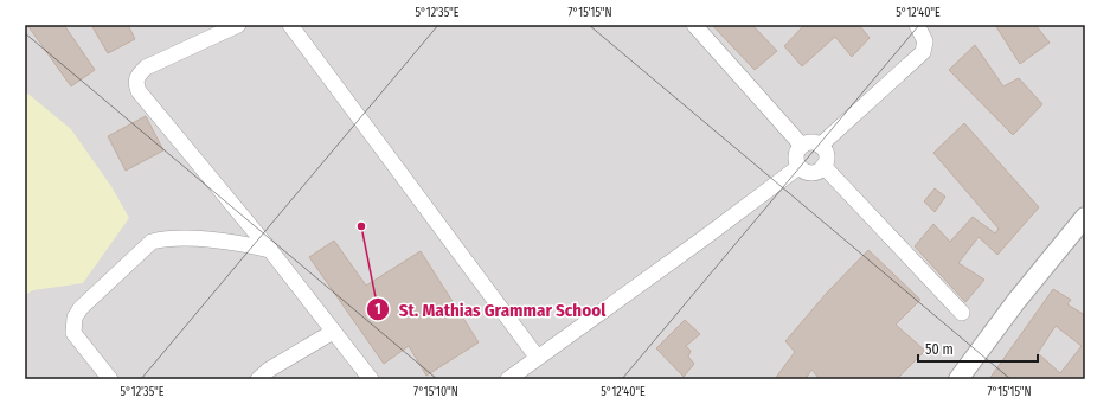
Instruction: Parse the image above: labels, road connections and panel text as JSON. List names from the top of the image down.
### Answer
{
  "places": ["St. Mathias Grammar School"],
  "scale_bar": "50 m",
  "coordinates": [
    "5°12'35\"E",
    "7°15'15\"N",
    "5°12'40\"E",
    "7°15'10\"N"
  ]
}
